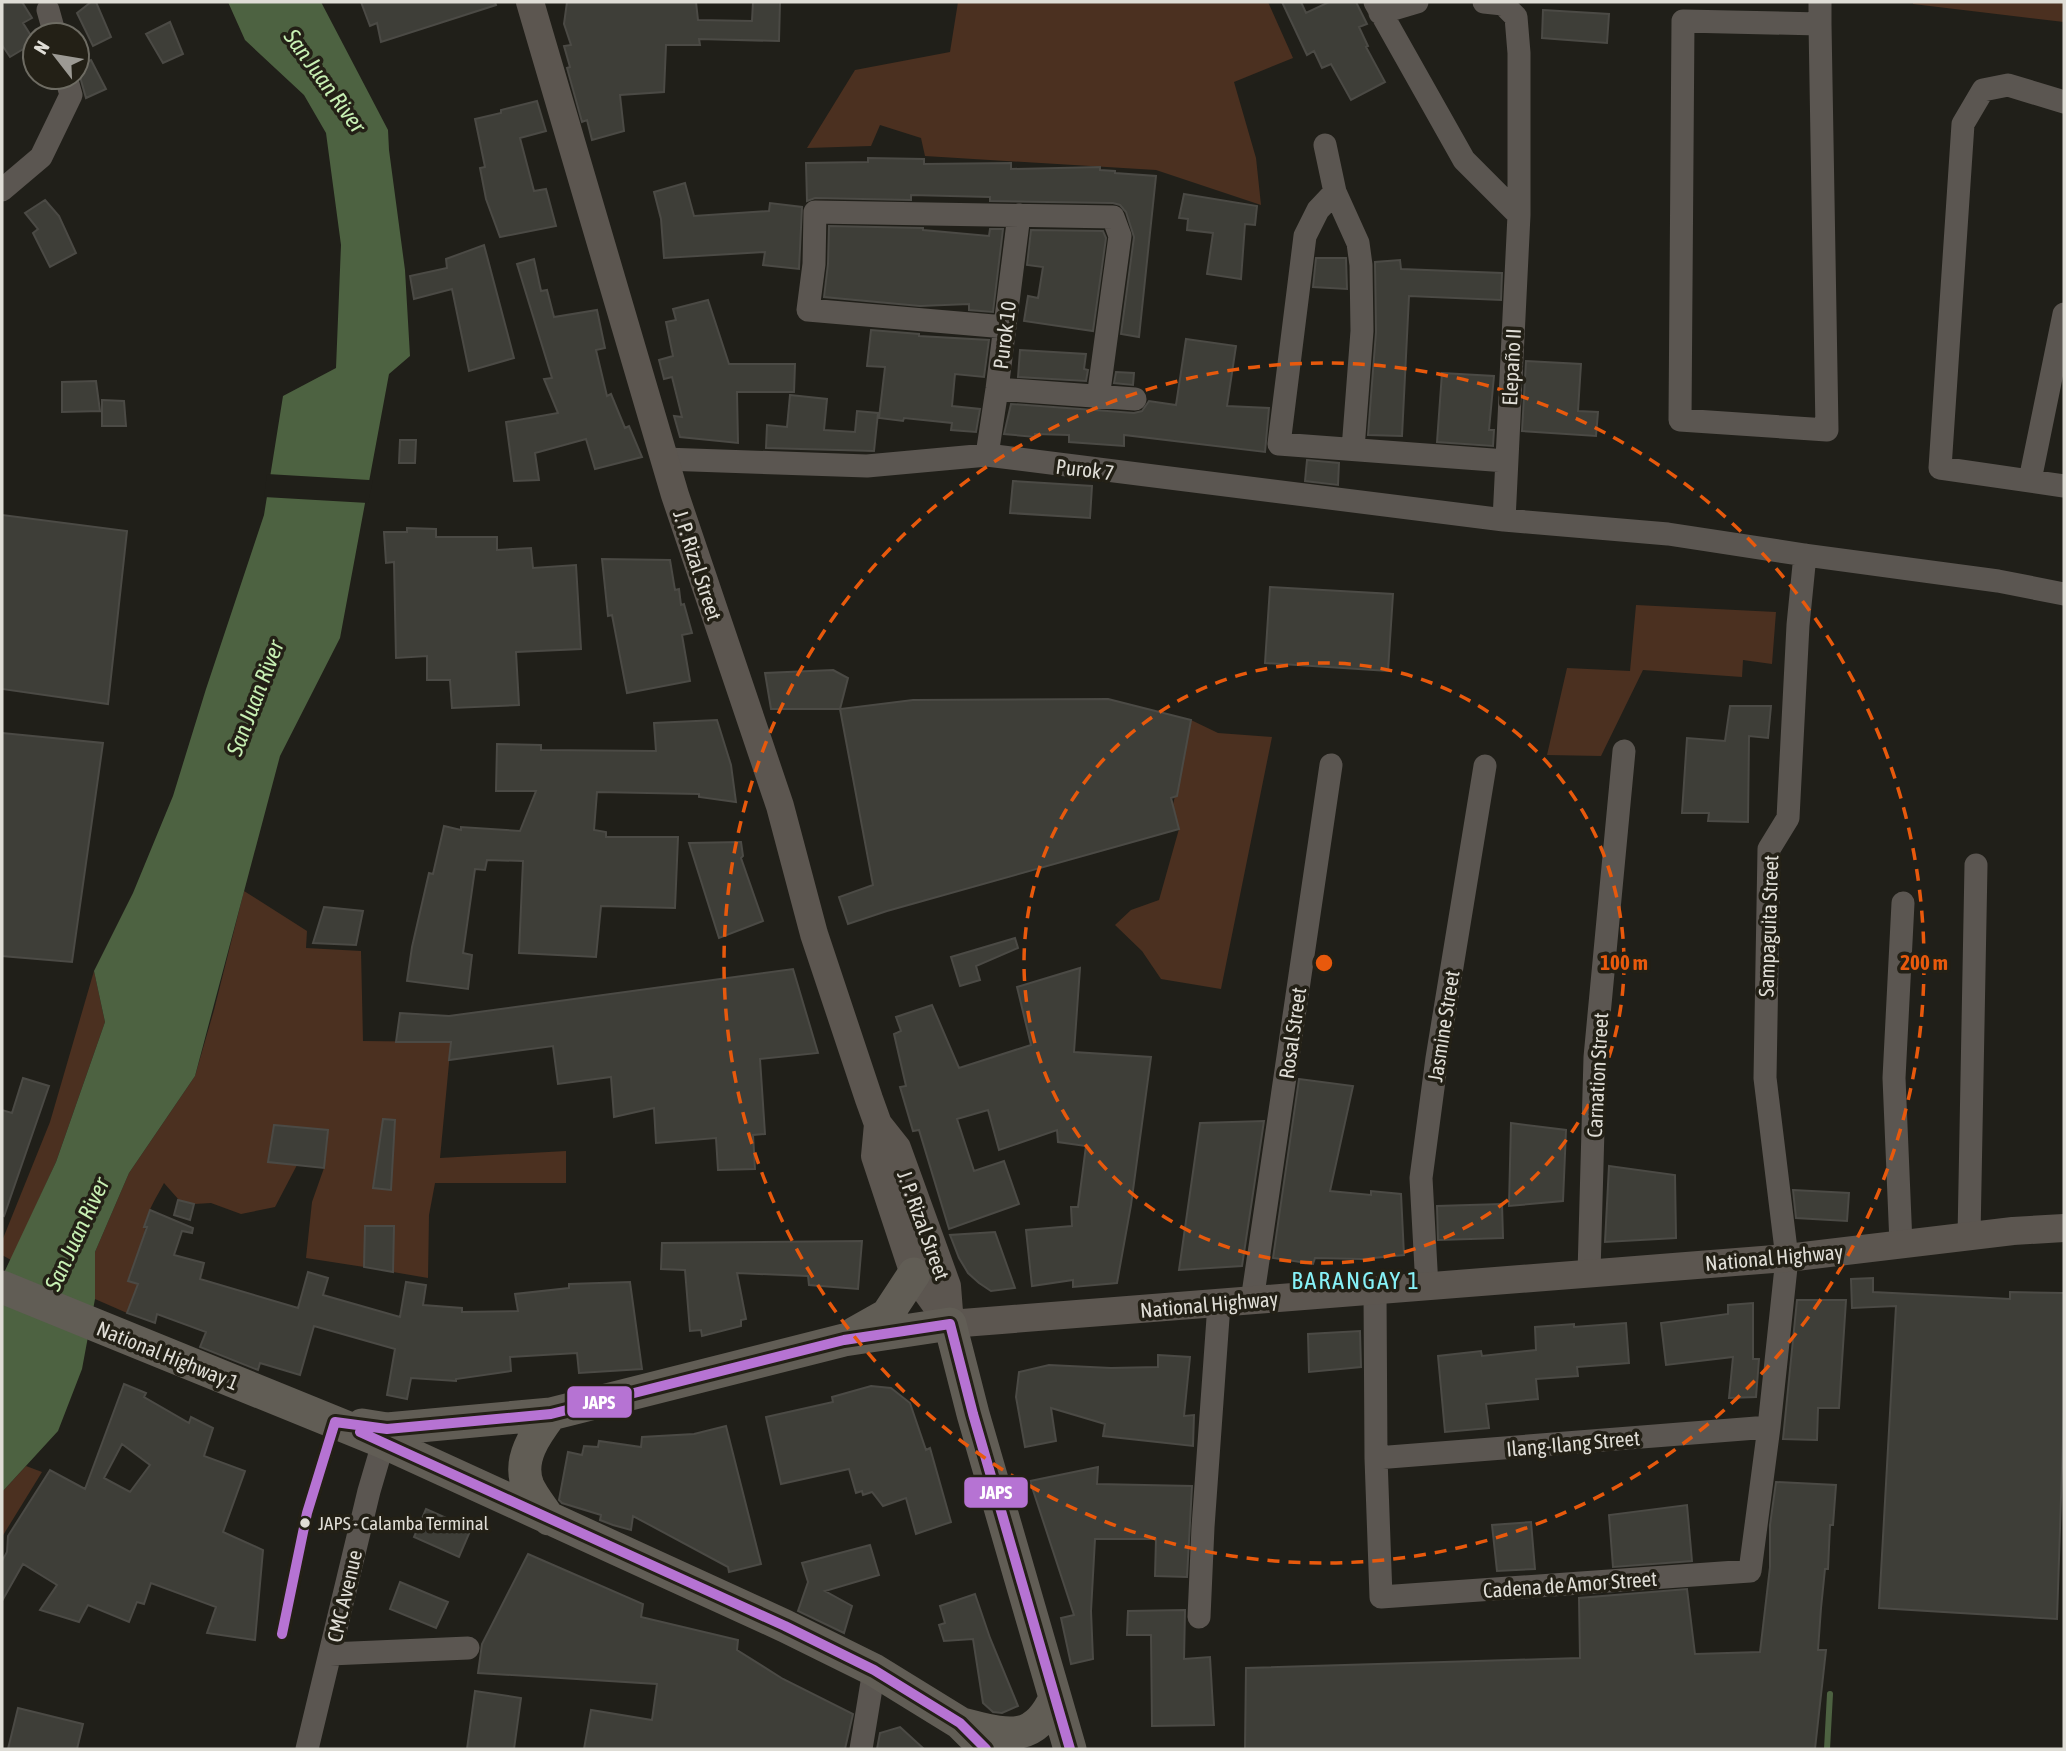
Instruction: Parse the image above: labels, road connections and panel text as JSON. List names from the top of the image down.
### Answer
{
  "streets": {
    "highway": ["National Highway 1"],
    "main road": ["J. P. Rizal Street", "National Highway"],
    "street": [
      "Purok 10",
      "Elepaño II",
      "Purok 7",
      "Sampaguita Street",
      "Jasmine Street",
      "Rosal Street",
      "Carnation Street",
      "Ilang-Ilang Street",
      "Cadena de Amor Street",
      "CMC Avenue"
    ]
  },
  "crossings": [
    ["Purok 10", "Purok 7"],
    ["Elepaño II", "Purok 7"],
    ["Purok 7", "J. P. Rizal Street"],
    ["Purok 7", "Sampaguita Street"],
    ["J. P. Rizal Street", "National Highway"],
    ["J. P. Rizal Street", "National Highway 1"],
    ["Sampaguita Street", "National Highway"],
    ["Sampaguita Street", "Cadena de Amor Street"],
    ["Jasmine Street", "National Highway"],
    ["Rosal Street", "National Highway"],
    ["Carnation Street", "National Highway"],
    ["National Highway", "National Highway 1"],
    ["National Highway", "Cadena de Amor Street"],
    ["National Highway 1", "CMC Avenue"],
    ["Ilang-Ilang Street", "Cadena de Amor Street"]
  ],
  "districts": ["BARANGAY 1"],
  "water": ["San Juan River"],
  "places": ["JAPS - Calamba Terminal"],
  "lines": ["transit line JAPS"],
  "north": "top left",
  "rings": ["100 m", "200 m"]
}
